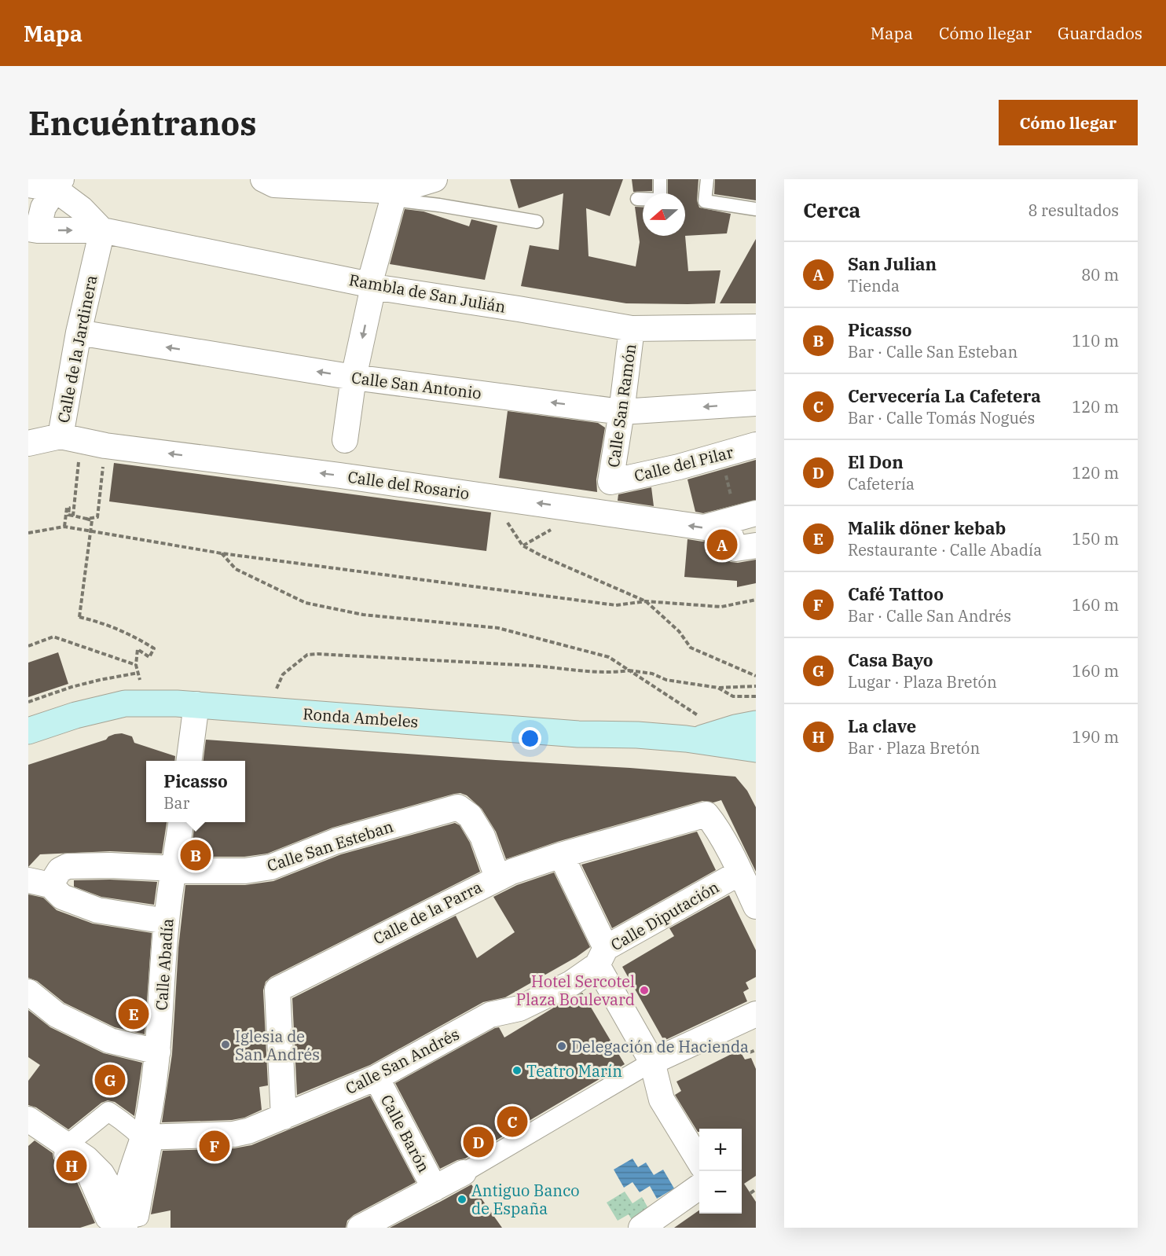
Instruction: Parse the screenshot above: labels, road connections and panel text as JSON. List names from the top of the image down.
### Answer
{
  "streets": {
    "main road": ["Ronda Ambeles"],
    "street": [
      "Rambla de San Julián",
      "Calle de la Jardinera",
      "Calle San Antonio",
      "Calle San Ramón",
      "Calle del Pilar",
      "Calle del Rosario",
      "Calle San Esteban",
      "Calle de la Parra",
      "Calle Diputación",
      "Calle Abadía",
      "Calle San Andrés",
      "Calle Barón"
    ]
  },
  "crossings": [
    ["Rambla de San Julián", "Calle de la Jardinera"],
    ["Rambla de San Julián", "Calle San Ramón"],
    ["Calle de la Jardinera", "Calle San Antonio"],
    ["Calle de la Jardinera", "Calle del Rosario"],
    ["Calle San Antonio", "Calle San Ramón"],
    ["Calle San Ramón", "Calle del Pilar"],
    ["Calle San Esteban", "Calle de la Parra"],
    ["Calle San Esteban", "Calle Abadía"],
    ["Calle de la Parra", "Calle Diputación"],
    ["Calle de la Parra", "Calle San Andrés"],
    ["Calle Diputación", "Calle San Andrés"],
    ["Calle Abadía", "Calle San Andrés"],
    ["Calle San Andrés", "Calle Barón"]
  ],
  "one_way": ["Calle San Antonio", "Calle del Rosario"],
  "places": [
    "Hotel Sercotel Plaza Boulevard",
    "Iglesia de San Andrés",
    "Delegación de Hacienda",
    "Teatro Marín",
    "Antiguo Banco de España"
  ],
  "north": "left",
  "page": {
    "header": "Mapa",
    "nav": ["Mapa", "Cómo llegar", "Guardados"],
    "buttons": "Cómo llegar",
    "title": "Encuéntranos",
    "heading": ["Cerca", "8 resultados"],
    "list": [
      {
        "mark": "A",
        "name": "San Julian",
        "note": "Tienda",
        "value": "80 m"
      },
      {
        "mark": "B",
        "name": "Picasso",
        "note": "Bar · Calle San Esteban",
        "value": "110 m"
      },
      {
        "mark": "C",
        "name": "Cervecería La Cafetera",
        "note": "Bar · Calle Tomás Nogués",
        "value": "120 m"
      },
      {
        "mark": "D",
        "name": "El Don",
        "note": "Cafetería",
        "value": "120 m"
      },
      {
        "mark": "E",
        "name": "Malik döner kebab",
        "note": "Restaurante · Calle Abadía",
        "value": "150 m"
      },
      {
        "mark": "F",
        "name": "Café Tattoo",
        "note": "Bar · Calle San Andrés",
        "value": "160 m"
      },
      {
        "mark": "G",
        "name": "Casa Bayo",
        "note": "Lugar · Plaza Bretón",
        "value": "160 m"
      },
      {
        "mark": "H",
        "name": "La clave",
        "note": "Bar · Plaza Bretón",
        "value": "190 m"
      }
    ],
    "pins": [
      "A",
      "B",
      "E",
      "G",
      "C",
      "D",
      "F",
      "H"
    ],
    "popup": ["Picasso", "Bar"],
    "map_buttons": ["+", "−"]
  }
}
